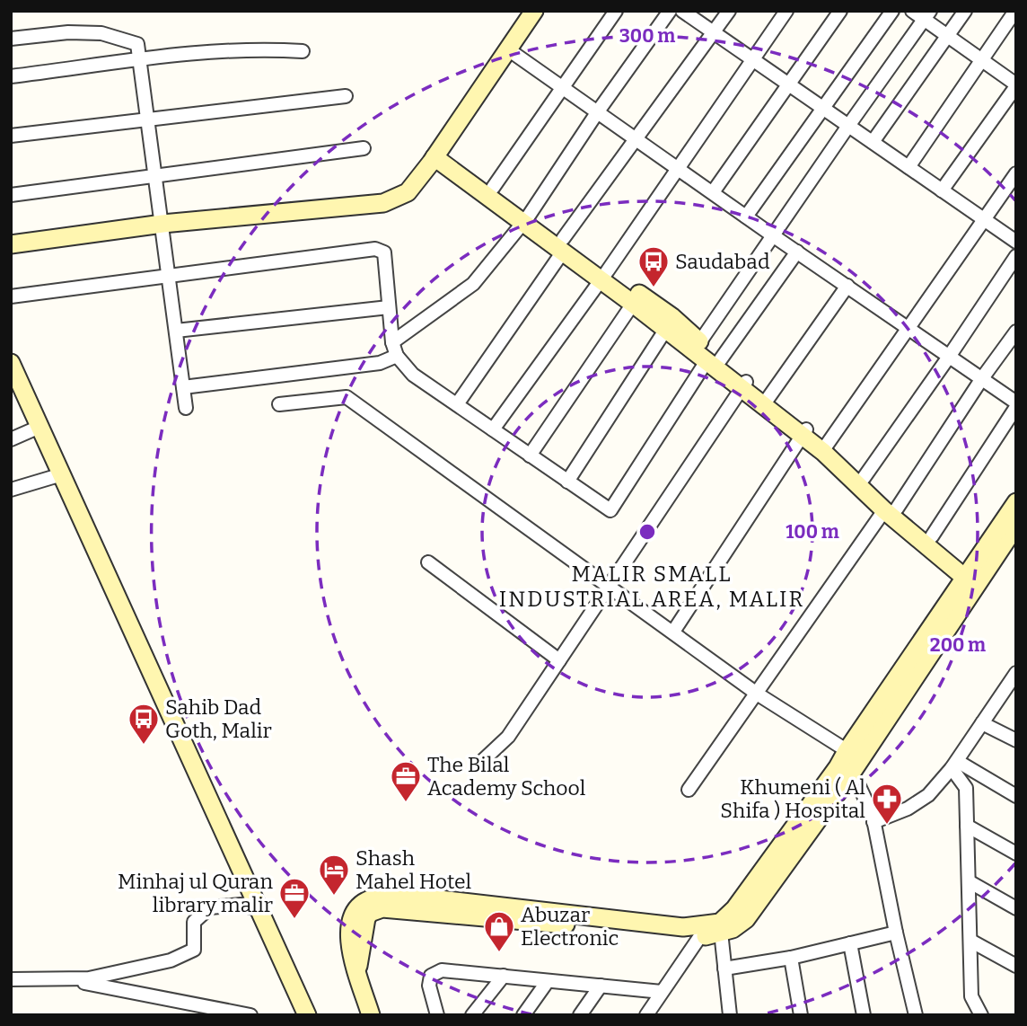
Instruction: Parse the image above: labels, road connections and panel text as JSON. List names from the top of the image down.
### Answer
{
  "districts": ["MALIR SMALL INDUSTRIAL AREA, MALIR"],
  "places": {
    "bus stop": ["Saudabad", "Sahib Dad Goth, Malir"],
    "office": ["The Bilal Academy School", "Minhaj ul Quran library malir"],
    "pharmacy": ["Khumeni ( Al Shifa ) Hospital"],
    "hotel": ["Shash Mahel Hotel"],
    "shop": ["Abuzar Electronic"]
  },
  "rings": ["300 m", "100 m", "200 m"]
}
